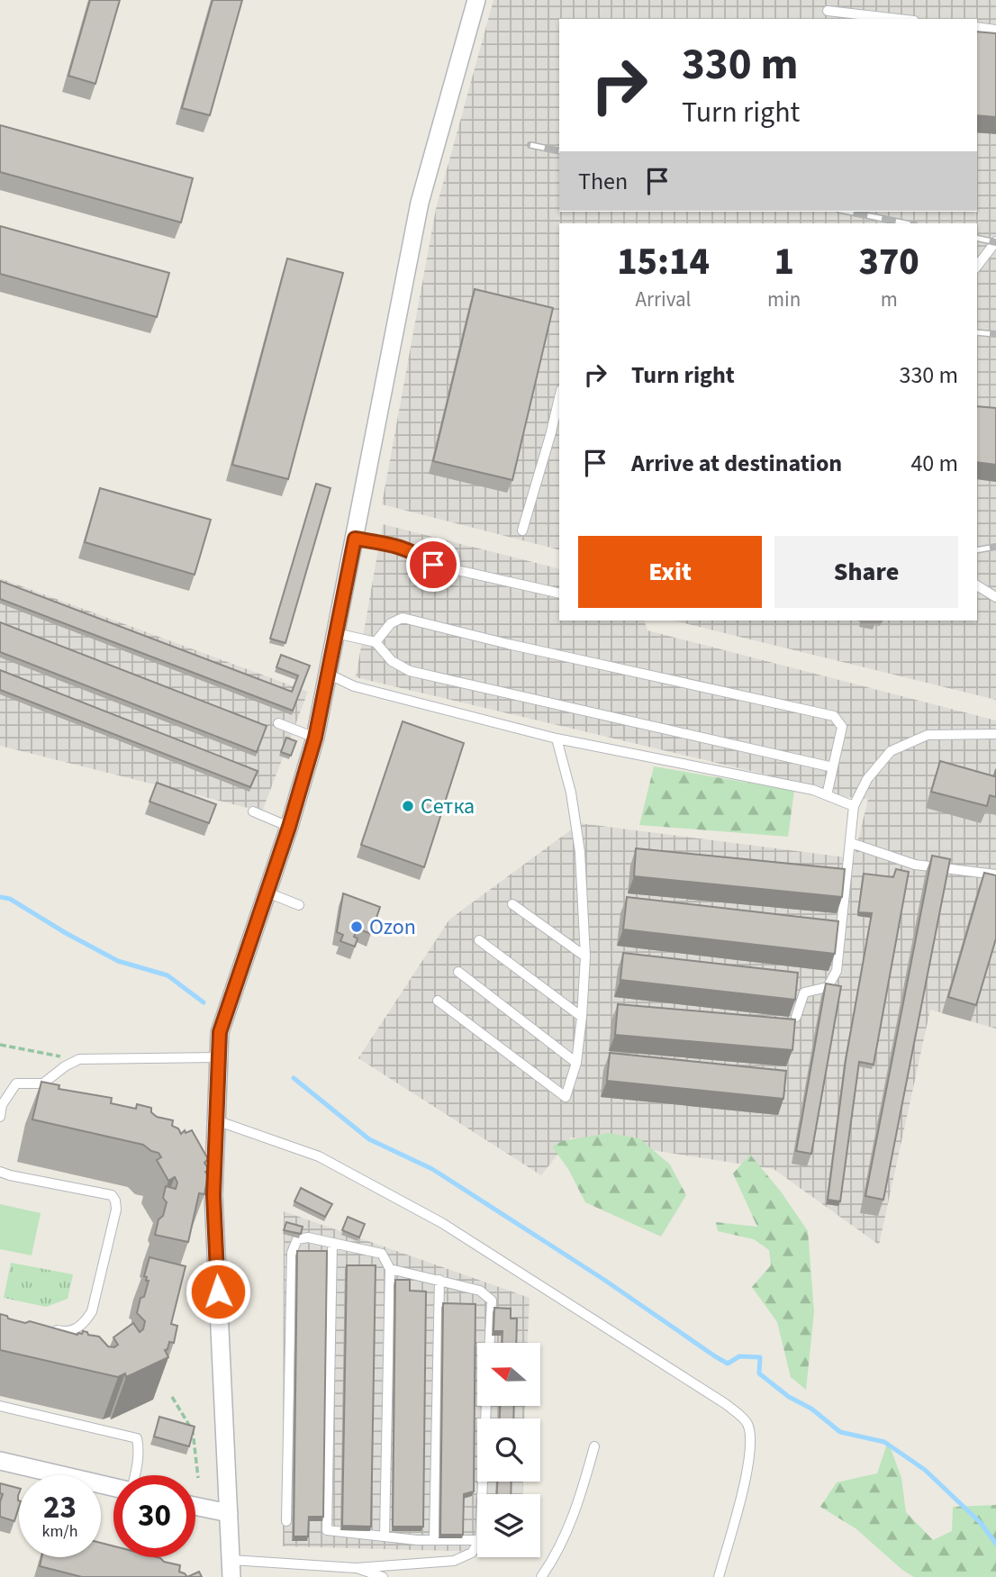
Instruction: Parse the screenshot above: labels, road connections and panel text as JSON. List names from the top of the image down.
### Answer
{
  "places": ["Сетка", "Ozon"],
  "north": "left",
  "page": {
    "turn": ["330 m", "Turn right"],
    "then": "Then",
    "eta": [
      "15:14",
      "Arrival",
      "1",
      "min",
      "370",
      "m"
    ],
    "list": [
      {
        "name": "Turn right",
        "value": "330 m"
      },
      {
        "name": "Arrive at destination",
        "value": "40 m"
      }
    ],
    "buttons": ["Exit", "Share"],
    "speed": "23 km/h",
    "limit": "30"
  }
}
